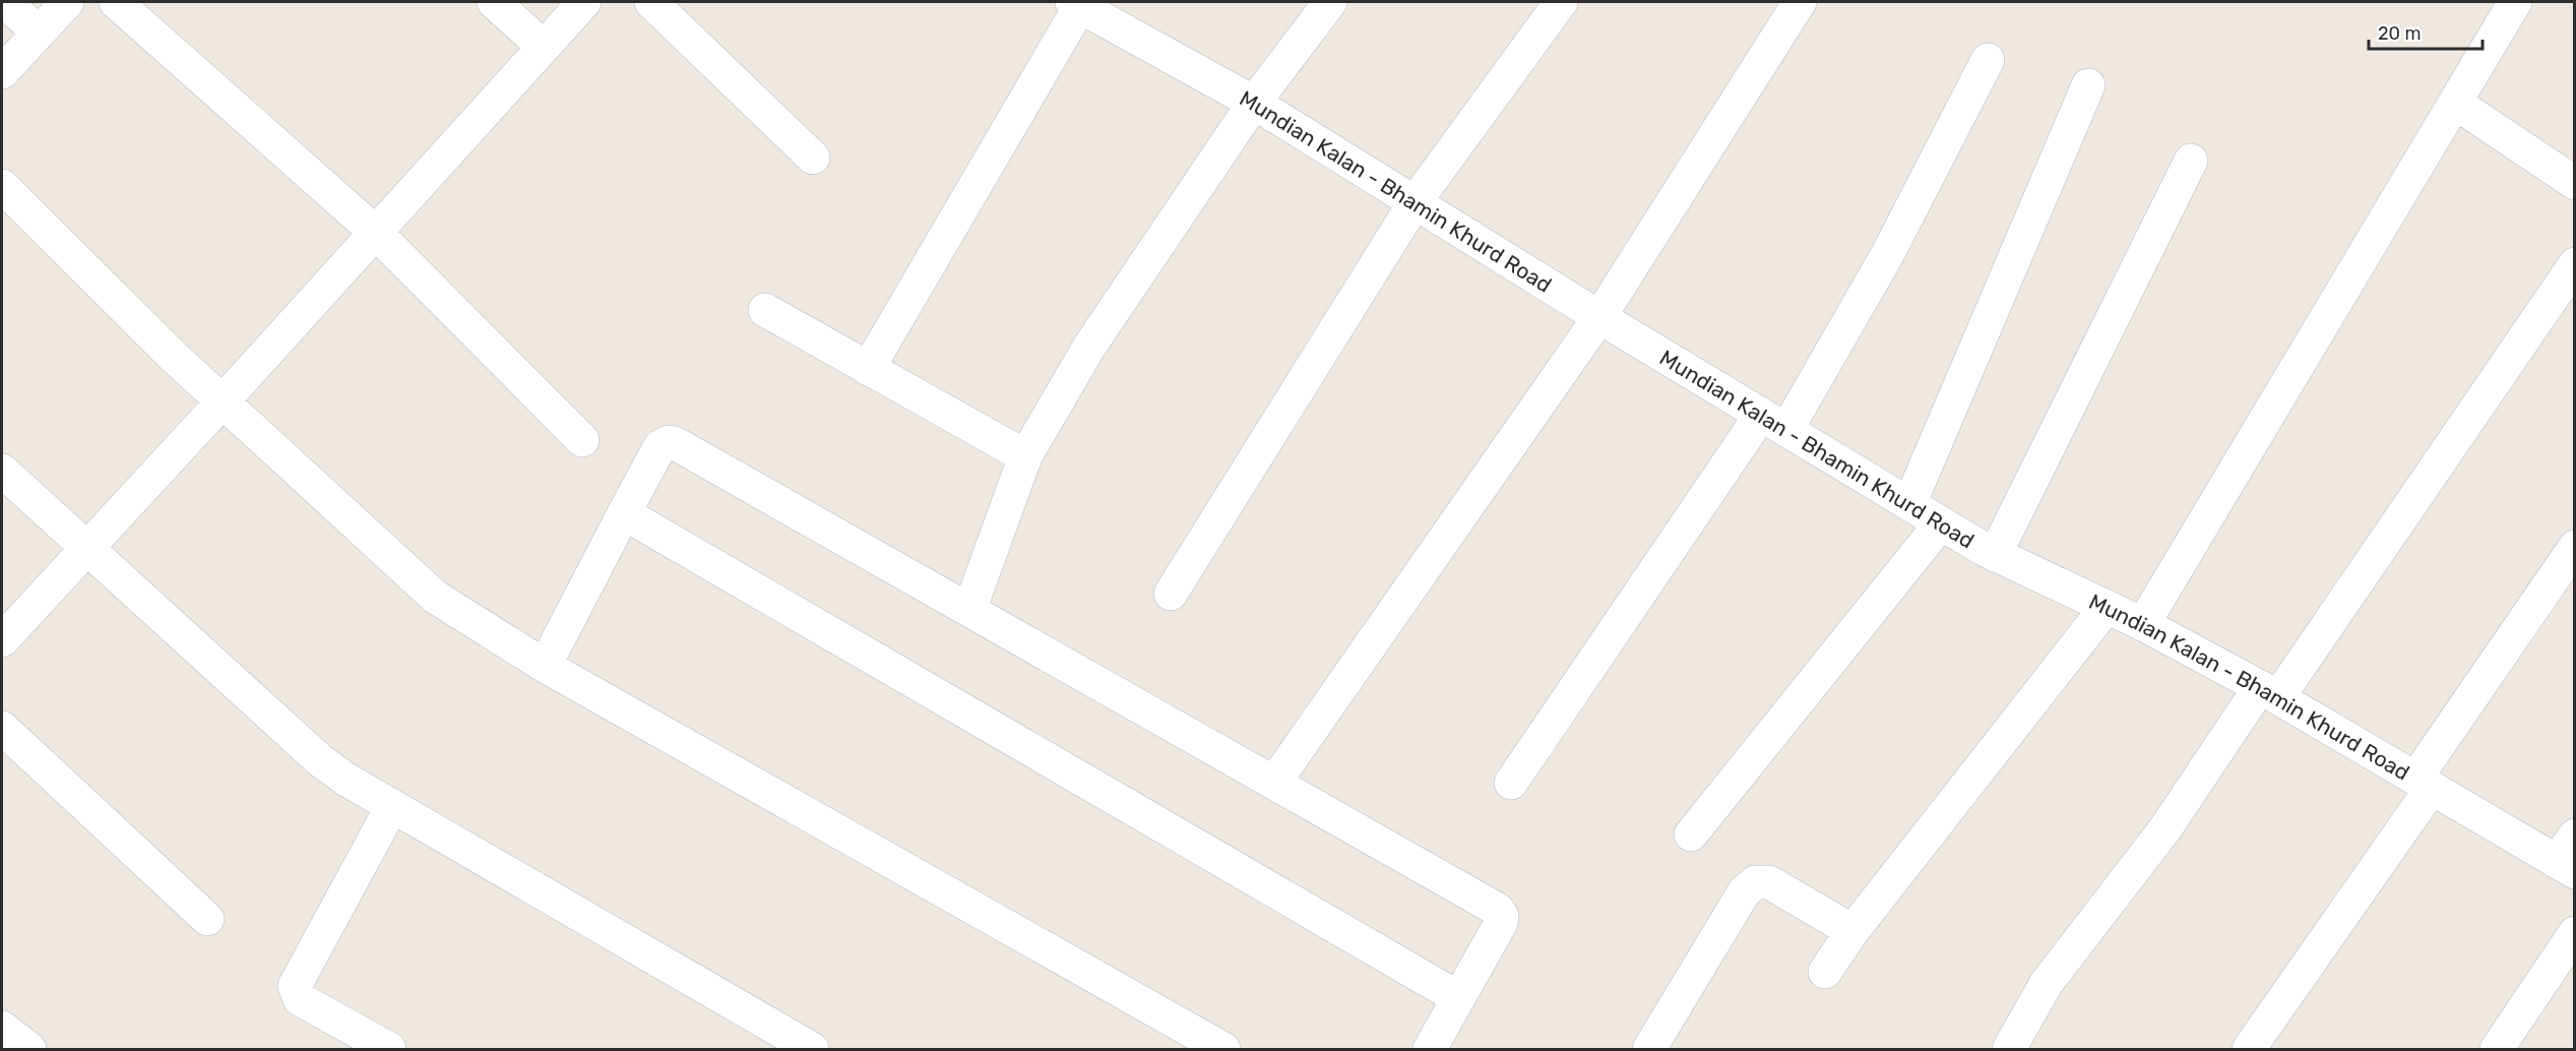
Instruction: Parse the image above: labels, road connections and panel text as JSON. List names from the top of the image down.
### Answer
{
  "streets": {
    "street": ["Mundian Kalan - Bhamin Khurd Road"]
  },
  "scale_bar": "20 m"
}
